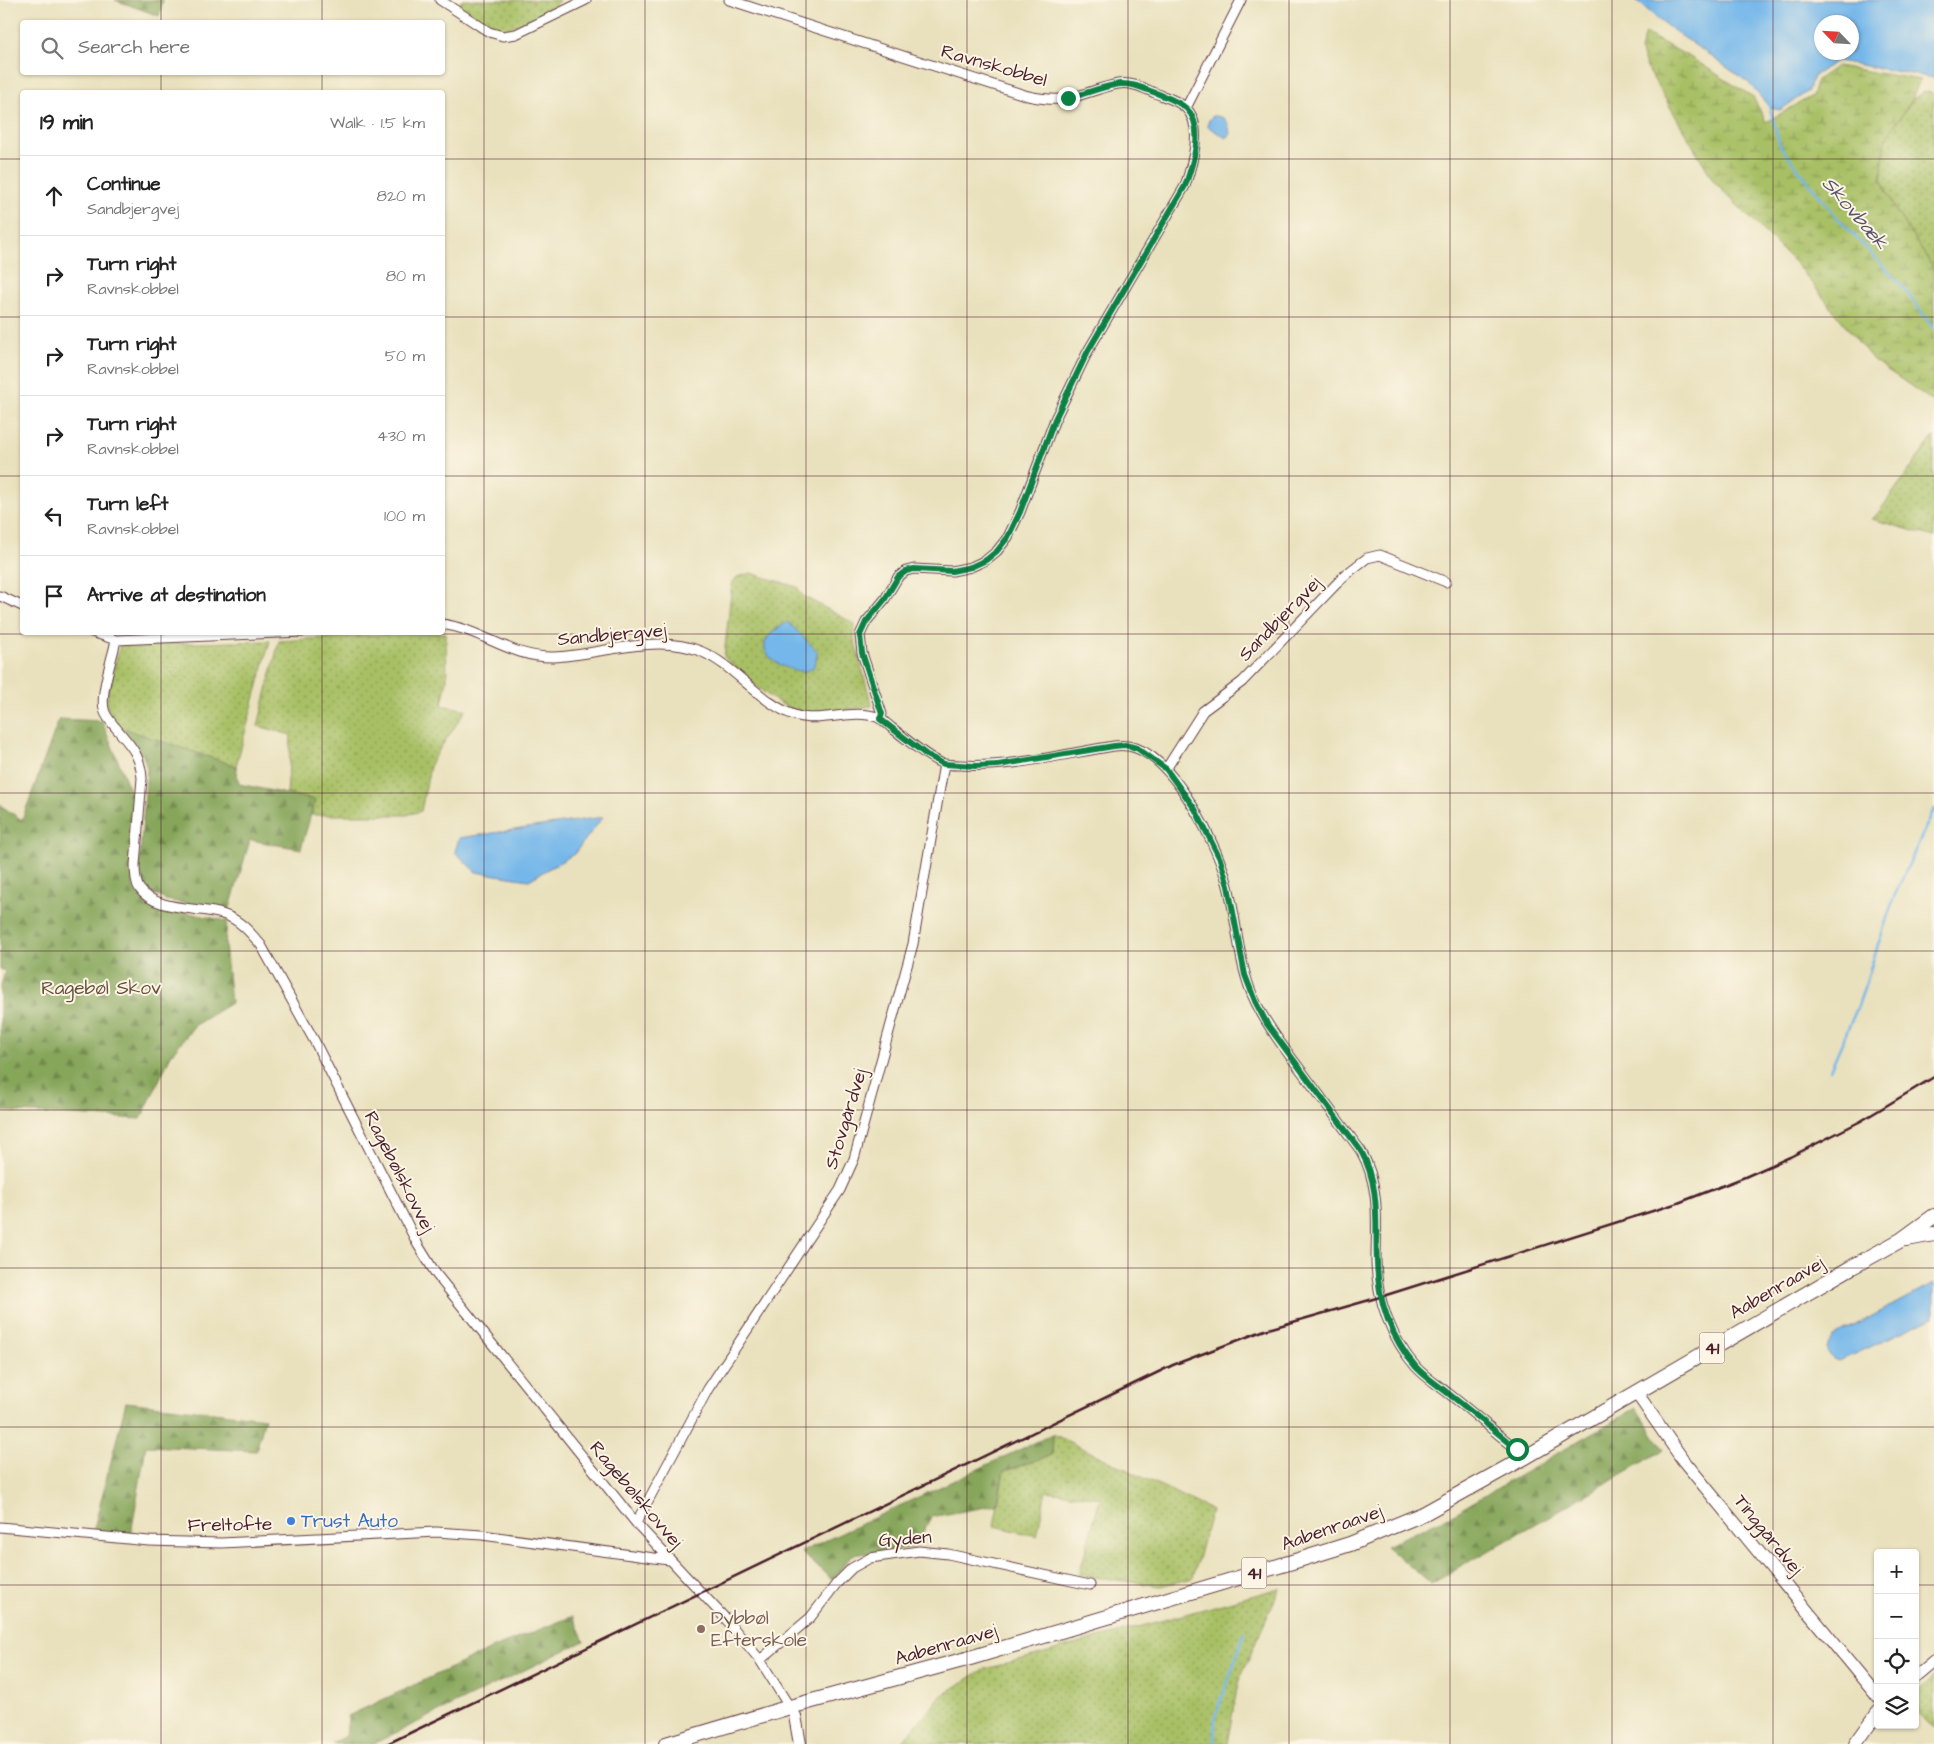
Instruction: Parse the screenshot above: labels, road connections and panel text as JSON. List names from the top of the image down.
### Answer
{
  "streets": {
    "main road": ["Aabenraavej", "41"],
    "street": [
      "Ravnskobbel",
      "Sandbjergvej",
      "Stovgårdvej",
      "Ragebølskovvej",
      "Freltofte",
      "Tinggårdvej",
      "Gyden"
    ]
  },
  "crossings": [
    ["Sandbjergvej", "Stovgårdvej"],
    ["Sandbjergvej", "Aabenraavej"],
    ["Stovgårdvej", "Ragebølskovvej"],
    ["Ragebølskovvej", "Aabenraavej"],
    ["Ragebølskovvej", "Freltofte"],
    ["Ragebølskovvej", "Gyden"],
    ["Aabenraavej", "Tinggårdvej"]
  ],
  "water": ["Skovbæk"],
  "parks": ["Ragebøl Skov"],
  "places": ["Trust Auto", "Dybbøl Efterskole"],
  "north": "top left",
  "page": {
    "search": "Search here",
    "heading": ["19 min", "Walk · 1.5 km"],
    "list": [
      ["Continue", "Sandbjergvej", "820 m"],
      ["Turn right", "Ravnskobbel", "80 m"],
      ["Turn right", "Ravnskobbel", "50 m"],
      ["Turn right", "Ravnskobbel", "430 m"],
      ["Turn left", "Ravnskobbel", "100 m"],
      "Arrive at destination"
    ],
    "map_buttons": ["+", "−"]
  }
}
